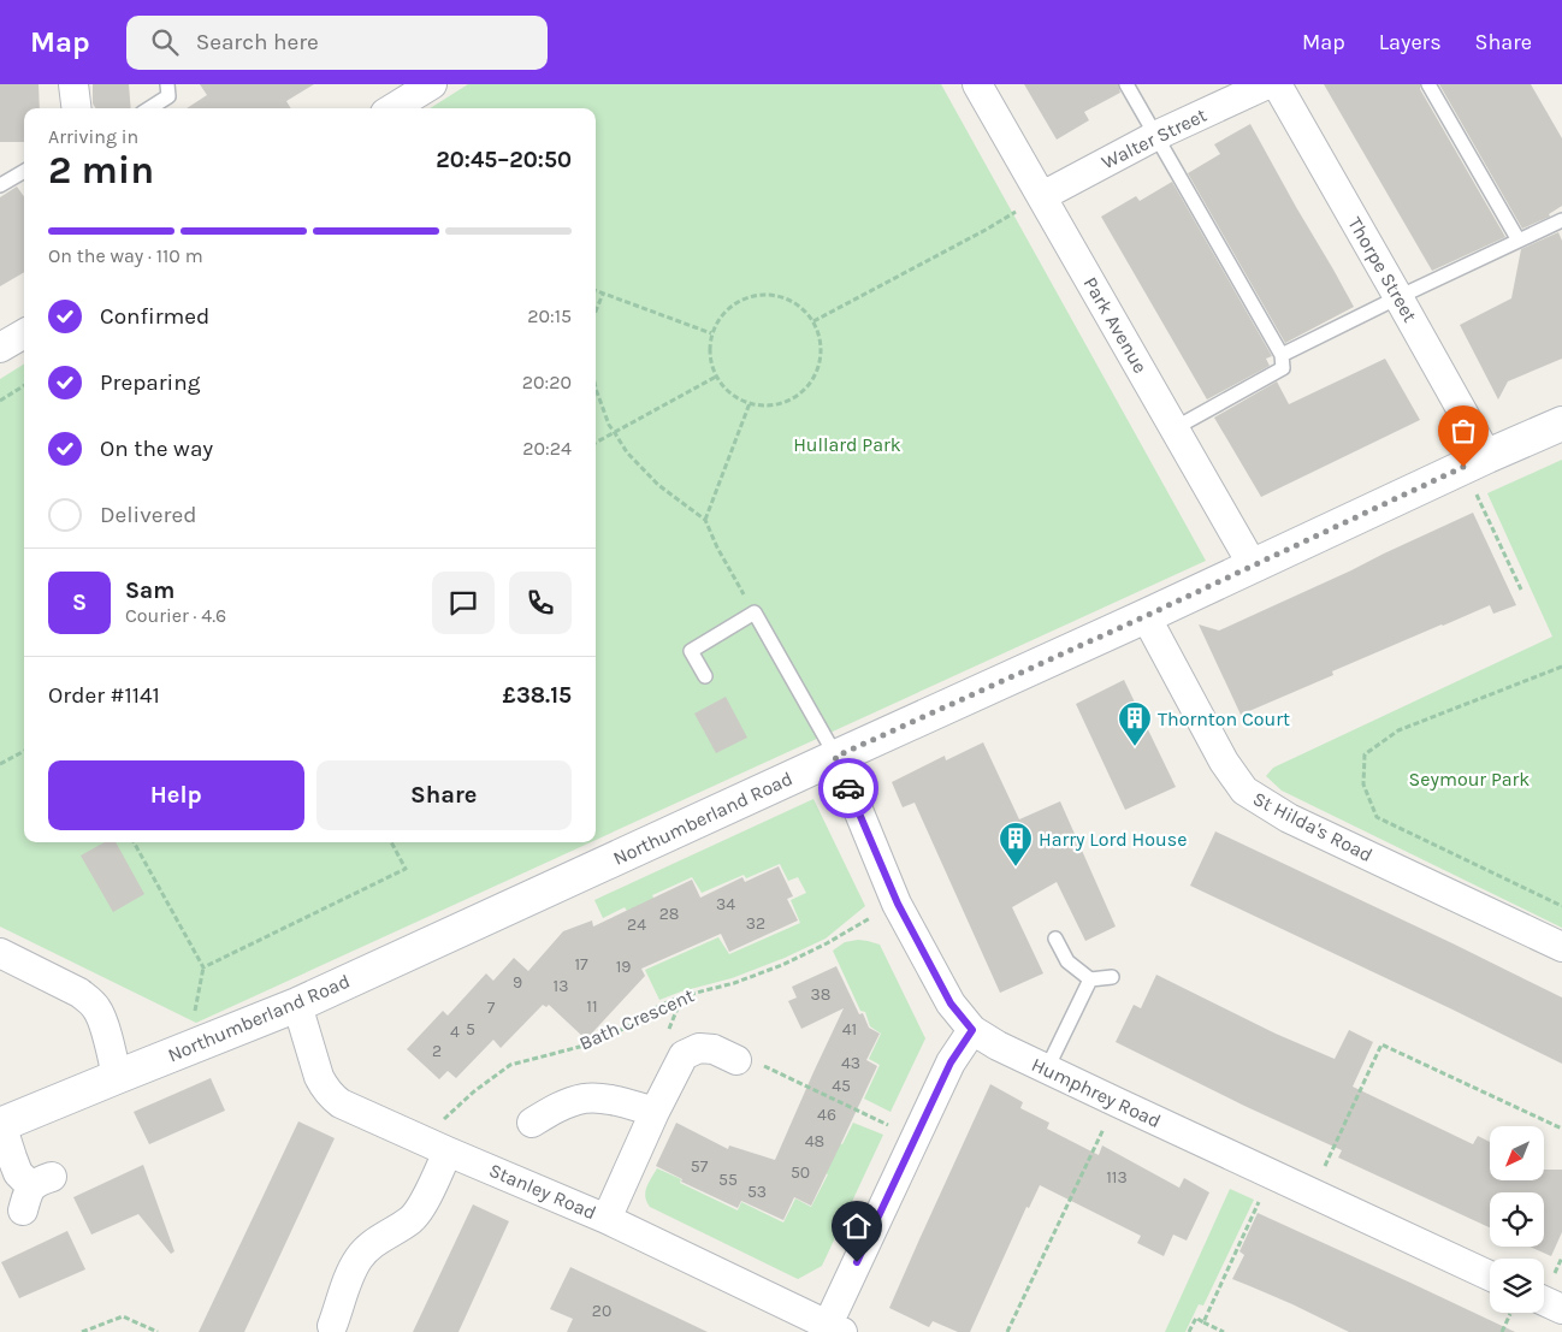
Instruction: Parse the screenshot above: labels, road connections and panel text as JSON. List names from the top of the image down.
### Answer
{
  "streets": {
    "main road": ["Northumberland Road"],
    "street": [
      "Walter Street",
      "Thorpe Street",
      "Park Avenue",
      "St Hilda's Road",
      "Humphrey Road",
      "Stanley Road"
    ],
    "path": ["Bath Crescent"]
  },
  "crossings": [
    ["Walter Street", "Park Avenue"],
    ["Thorpe Street", "Northumberland Road"],
    ["Park Avenue", "Northumberland Road"],
    ["Northumberland Road", "St Hilda's Road"],
    ["Northumberland Road", "Humphrey Road"],
    ["Northumberland Road", "Stanley Road"],
    ["Bath Crescent", "Humphrey Road"],
    ["Bath Crescent", "Stanley Road"]
  ],
  "parks": ["Hullard Park", "Seymour Park"],
  "places": {
    "building": ["Thornton Court", "Harry Lord House"]
  },
  "house_numbers": [
    "34",
    "28",
    "32",
    "24",
    "17",
    "19",
    "9",
    "13",
    "38",
    "11",
    "7",
    "5",
    "41",
    "4",
    "2",
    "43",
    "45",
    "46",
    "48",
    "57",
    "50",
    "113",
    "55",
    "53",
    "20"
  ],
  "north": "bottom left",
  "page": {
    "header": "Map",
    "search": "Search here",
    "nav": ["Map", "Layers", "Share"],
    "heading": ["2 min", "Arriving in", "20:45–20:50"],
    "panel": [
      "Sam",
      "Courier · 4.6",
      "Order #1141",
      "£38.15"
    ],
    "bar": "On the way · 110 m",
    "list": [
      ["Confirmed", "20:15"],
      ["Preparing", "20:20"],
      ["On the way", "20:24"],
      "Delivered"
    ],
    "round": "S",
    "buttons": ["Help", "Share"]
  }
}
